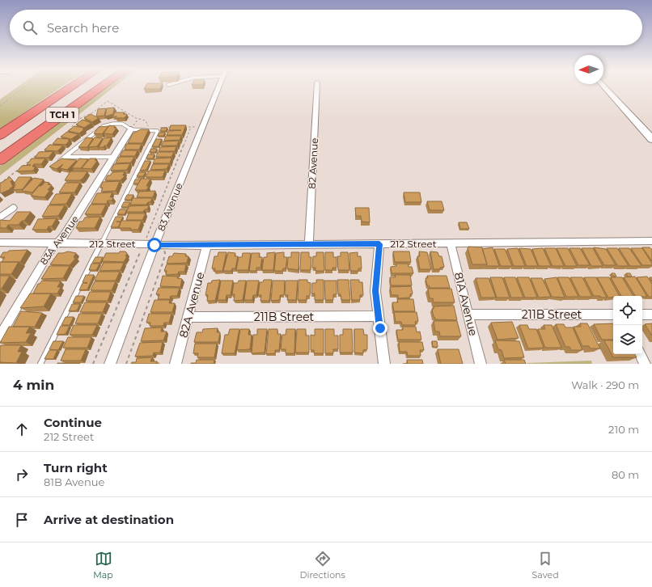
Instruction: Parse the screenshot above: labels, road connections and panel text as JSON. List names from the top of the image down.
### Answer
{
  "streets": {
    "highway": ["TCH 1"],
    "street": [
      "82 Avenue",
      "83 Avenue",
      "83A Avenue",
      "212 Street",
      "81A Avenue",
      "82A Avenue",
      "211B Street"
    ]
  },
  "crossings": [
    ["82 Avenue", "212 Street"],
    ["83 Avenue", "212 Street"],
    ["83A Avenue", "212 Street"],
    ["212 Street", "81A Avenue"],
    ["212 Street", "82A Avenue"],
    ["81A Avenue", "211B Street"],
    ["82A Avenue", "211B Street"]
  ],
  "north": "left",
  "page": {
    "search": "Search here",
    "heading": ["4 min", "Walk · 290 m"],
    "list": [
      ["Continue", "212 Street", "210 m"],
      ["Turn right", "81B Avenue", "80 m"],
      "Arrive at destination"
    ],
    "nav": ["Map", "Directions", "Saved"]
  }
}
